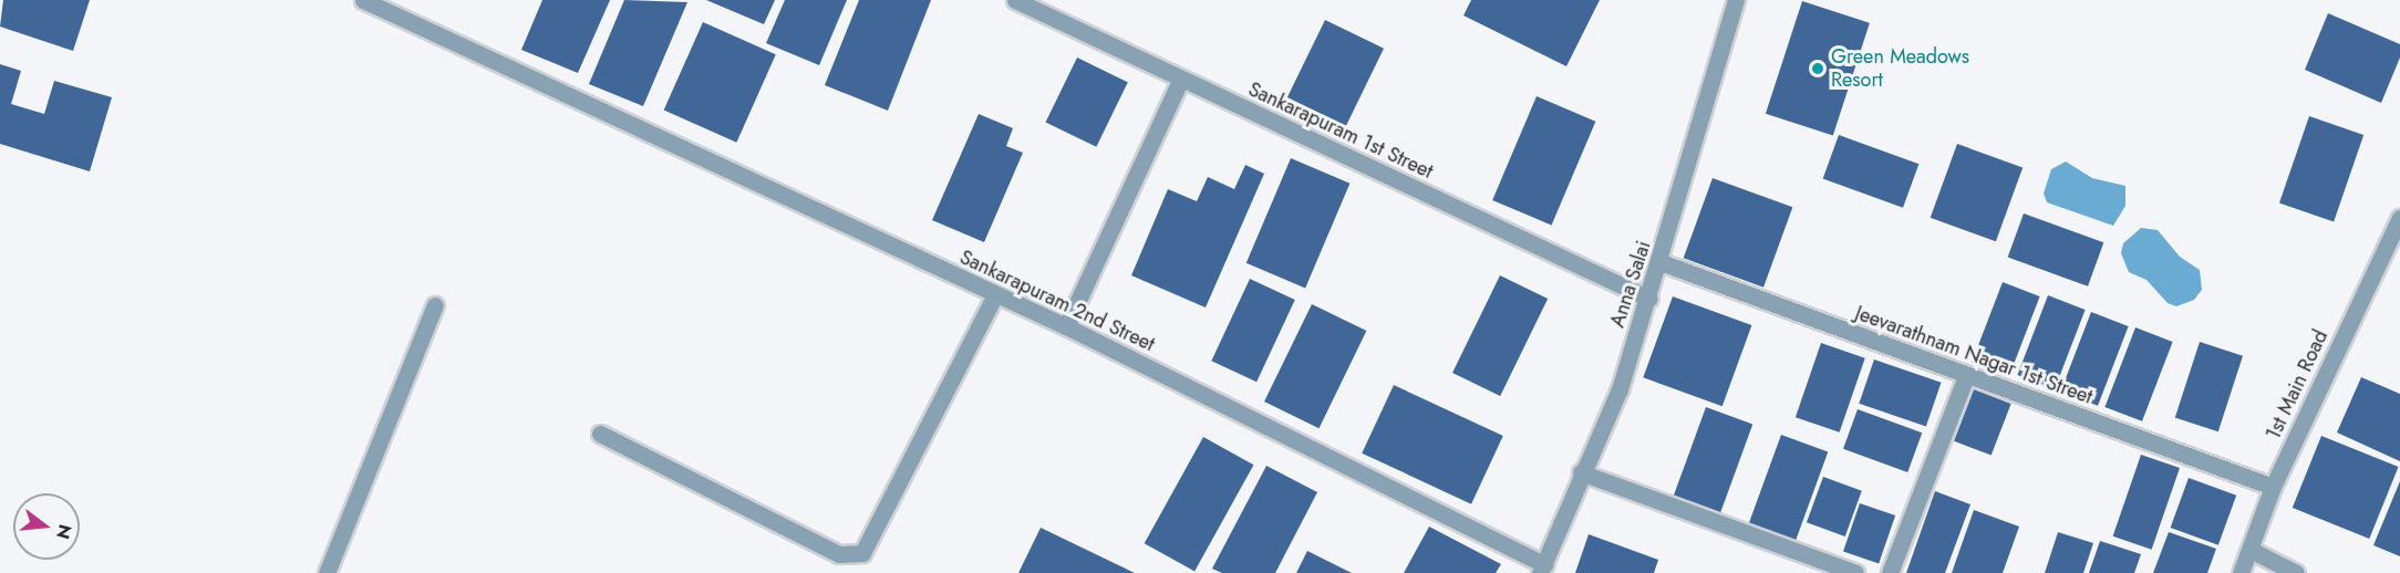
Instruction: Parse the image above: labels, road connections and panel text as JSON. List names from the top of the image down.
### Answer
{
  "streets": {
    "street": [
      "Sankarapuram 1st Street",
      "Anna Salai",
      "Sankarapuram 2nd Street",
      "Jeevarathnam Nagar 1st Street",
      "1st Main Road"
    ]
  },
  "crossings": [
    ["Sankarapuram 1st Street", "Anna Salai"],
    ["Anna Salai", "Sankarapuram 2nd Street"],
    ["Anna Salai", "Jeevarathnam Nagar 1st Street"],
    ["Jeevarathnam Nagar 1st Street", "1st Main Road"]
  ],
  "places": ["Green Meadows Resort"],
  "north": "right"
}
